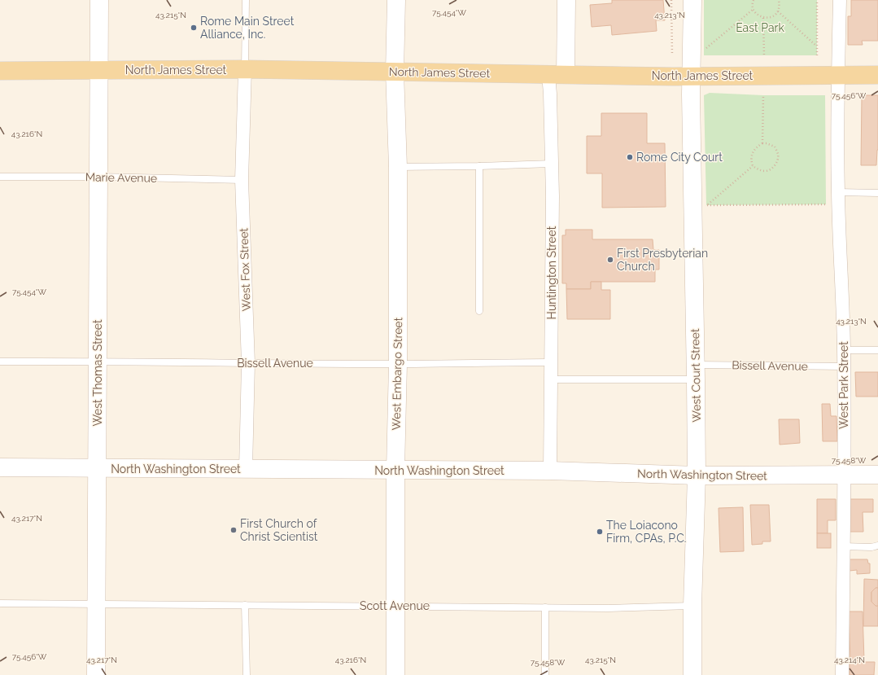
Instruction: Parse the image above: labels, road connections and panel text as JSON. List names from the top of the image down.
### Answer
{
  "streets": {
    "main road": ["North James Street"],
    "street": [
      "West Fox Street",
      "Huntington Street",
      "West Thomas Street",
      "West Embargo Street",
      "West Court Street",
      "West Park Street",
      "North Washington Street"
    ],
    "lane": ["Marie Avenue", "Bissell Avenue", "Scott Avenue"]
  },
  "crossings": [
    ["North James Street", "West Fox Street"],
    ["North James Street", "Huntington Street"],
    ["North James Street", "West Thomas Street"],
    ["North James Street", "West Embargo Street"],
    ["North James Street", "West Court Street"],
    ["North James Street", "West Park Street"],
    ["Marie Avenue", "West Fox Street"],
    ["Marie Avenue", "West Thomas Street"],
    ["West Fox Street", "Bissell Avenue"],
    ["West Fox Street", "North Washington Street"],
    ["Huntington Street", "Bissell Avenue"],
    ["Huntington Street", "North Washington Street"],
    ["Bissell Avenue", "West Thomas Street"],
    ["Bissell Avenue", "West Embargo Street"],
    ["Bissell Avenue", "West Court Street"],
    ["Bissell Avenue", "West Park Street"],
    ["West Thomas Street", "North Washington Street"],
    ["West Thomas Street", "Scott Avenue"],
    ["West Embargo Street", "North Washington Street"],
    ["West Embargo Street", "Scott Avenue"],
    ["West Court Street", "North Washington Street"],
    ["West Court Street", "Scott Avenue"],
    ["West Park Street", "North Washington Street"]
  ],
  "parks": ["East Park"],
  "places": [
    "Rome Main Street Alliance, Inc.",
    "Rome City Court",
    "First Presbyterian Church",
    "First Church of Christ Scientist",
    "The Loiacono Firm, CPAs, P.C."
  ],
  "coordinates": [
    "75.454°W",
    "43.215°N",
    "43.213°N",
    "75.456°W",
    "43.216°N",
    "75.458°W",
    "43.217°N",
    "43.214°N"
  ]
}
